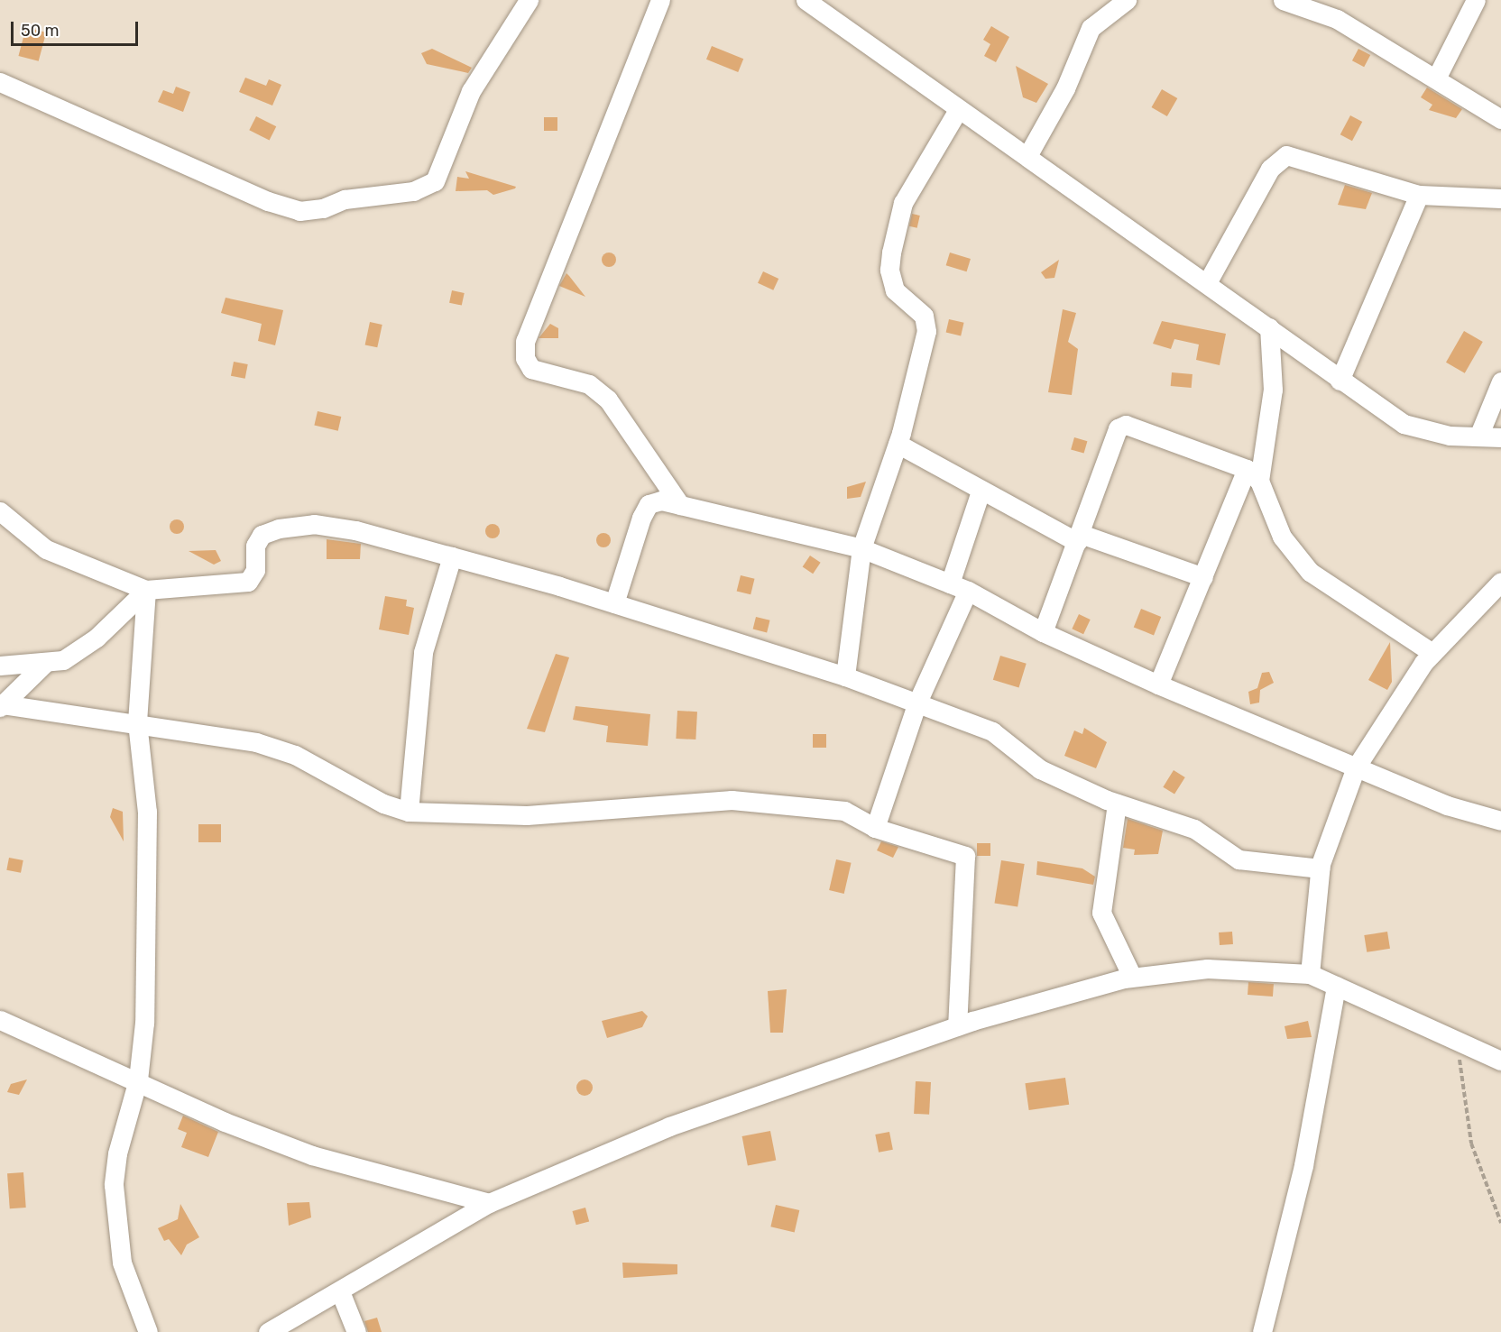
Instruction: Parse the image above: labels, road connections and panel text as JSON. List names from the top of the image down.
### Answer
{
  "scale_bar": "50 m"
}
